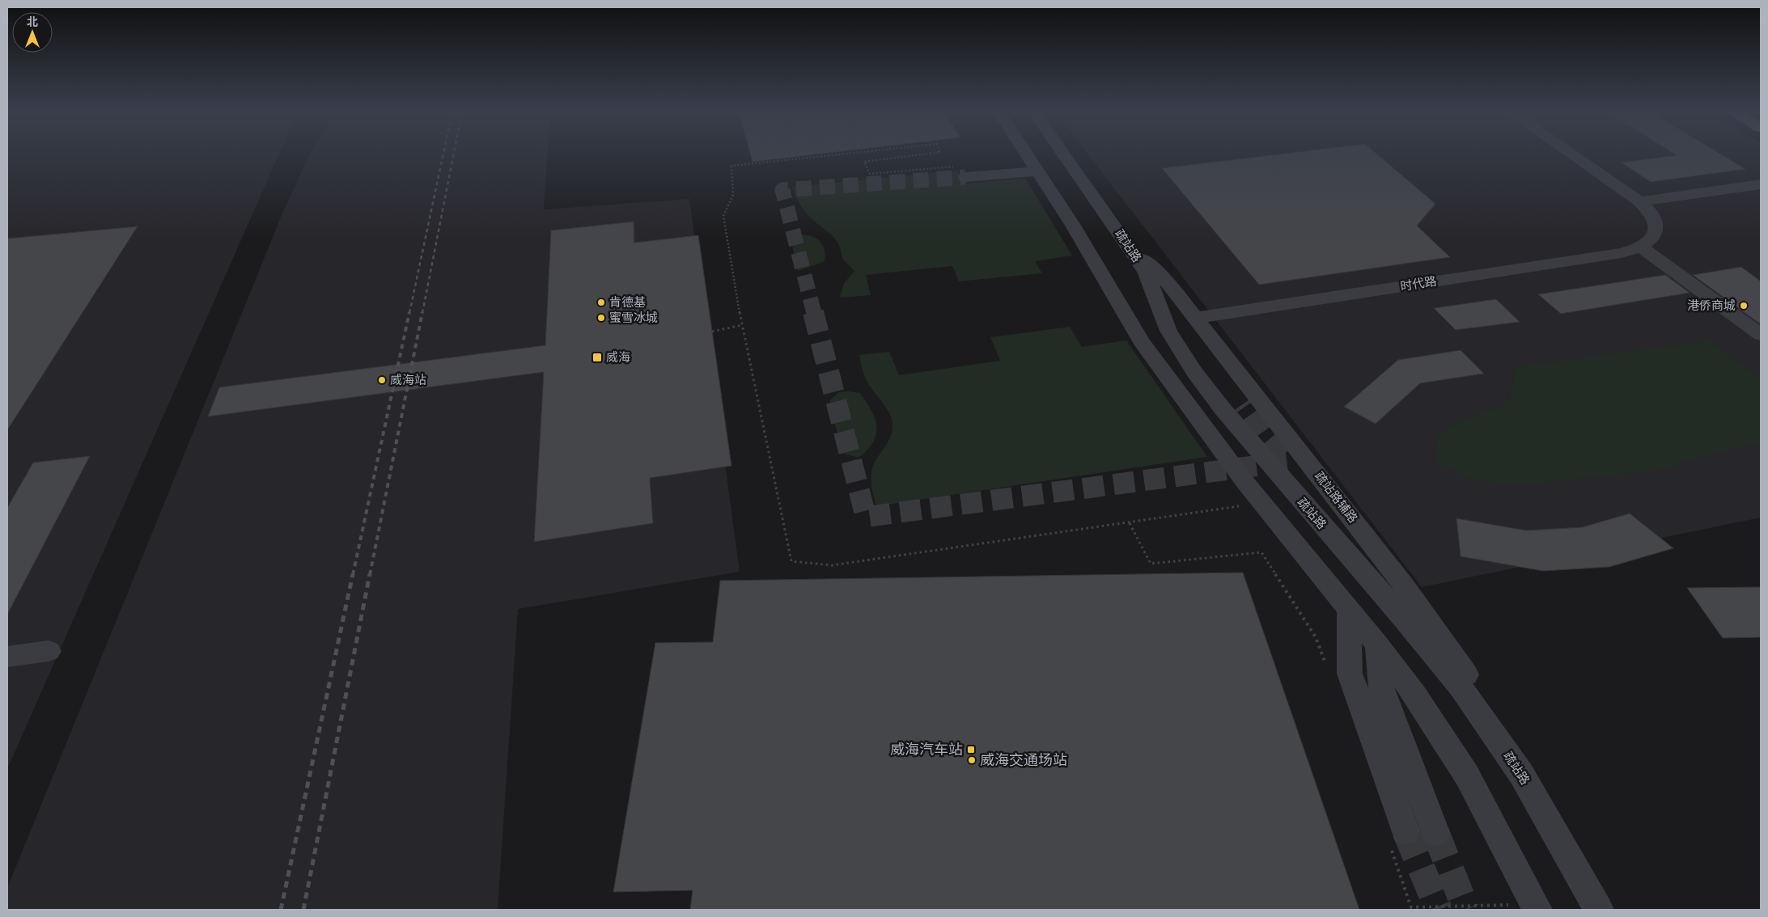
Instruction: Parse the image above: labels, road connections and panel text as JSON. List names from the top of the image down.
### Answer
{
  "streets": {
    "street": ["疏站路", "时代路", "疏站路辅路"]
  },
  "crossings": [
    ["疏站路", "疏站路辅路"],
    ["时代路", "疏站路辅路"]
  ],
  "places": {
    "other": [
      "肯德基",
      "港侨商城",
      "蜜雪冰城",
      "威海站",
      "威海交通场站"
    ],
    "transit": ["威海", "威海汽车站"]
  },
  "north": "top"
}
